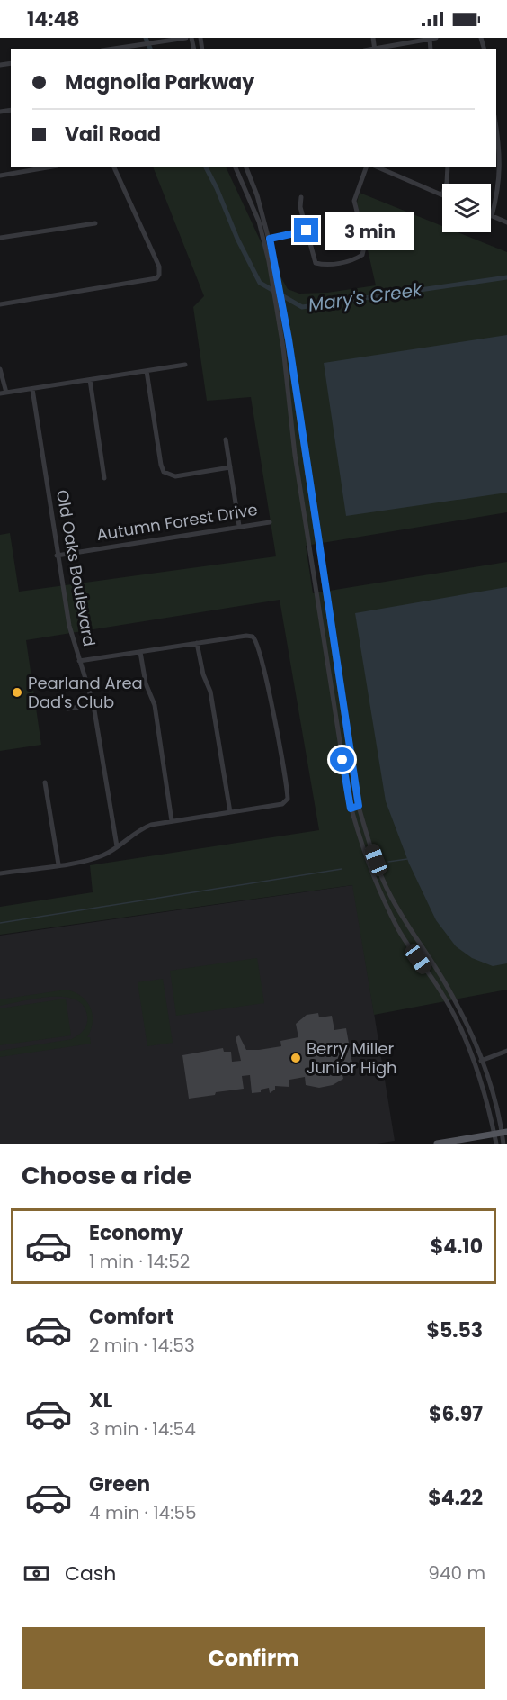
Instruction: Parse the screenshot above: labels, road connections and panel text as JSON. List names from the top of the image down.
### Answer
{
  "streets": {
    "street": ["Autumn Forest Drive", "Old Oaks Boulevard"]
  },
  "crossings": [
    ["Autumn Forest Drive", "Old Oaks Boulevard"]
  ],
  "water": ["Mary's Creek"],
  "places": ["Pearland Area Dad's Club", "Berry Miller Junior High"],
  "page": {
    "status": "14:48",
    "banner": ["Magnolia Parkway", "Vail Road"],
    "bubble": "3 min",
    "heading": "Choose a ride",
    "list": [
      {
        "name": "Economy",
        "note": "1 min · 14:52",
        "value": "$4.10"
      },
      {
        "name": "Comfort",
        "note": "2 min · 14:53",
        "value": "$5.53"
      },
      {
        "name": "XL",
        "note": "3 min · 14:54",
        "value": "$6.97"
      },
      {
        "name": "Green",
        "note": "4 min · 14:55",
        "value": "$4.22"
      }
    ],
    "pay": ["Cash", "940 m"],
    "buttons": "Confirm"
  }
}
